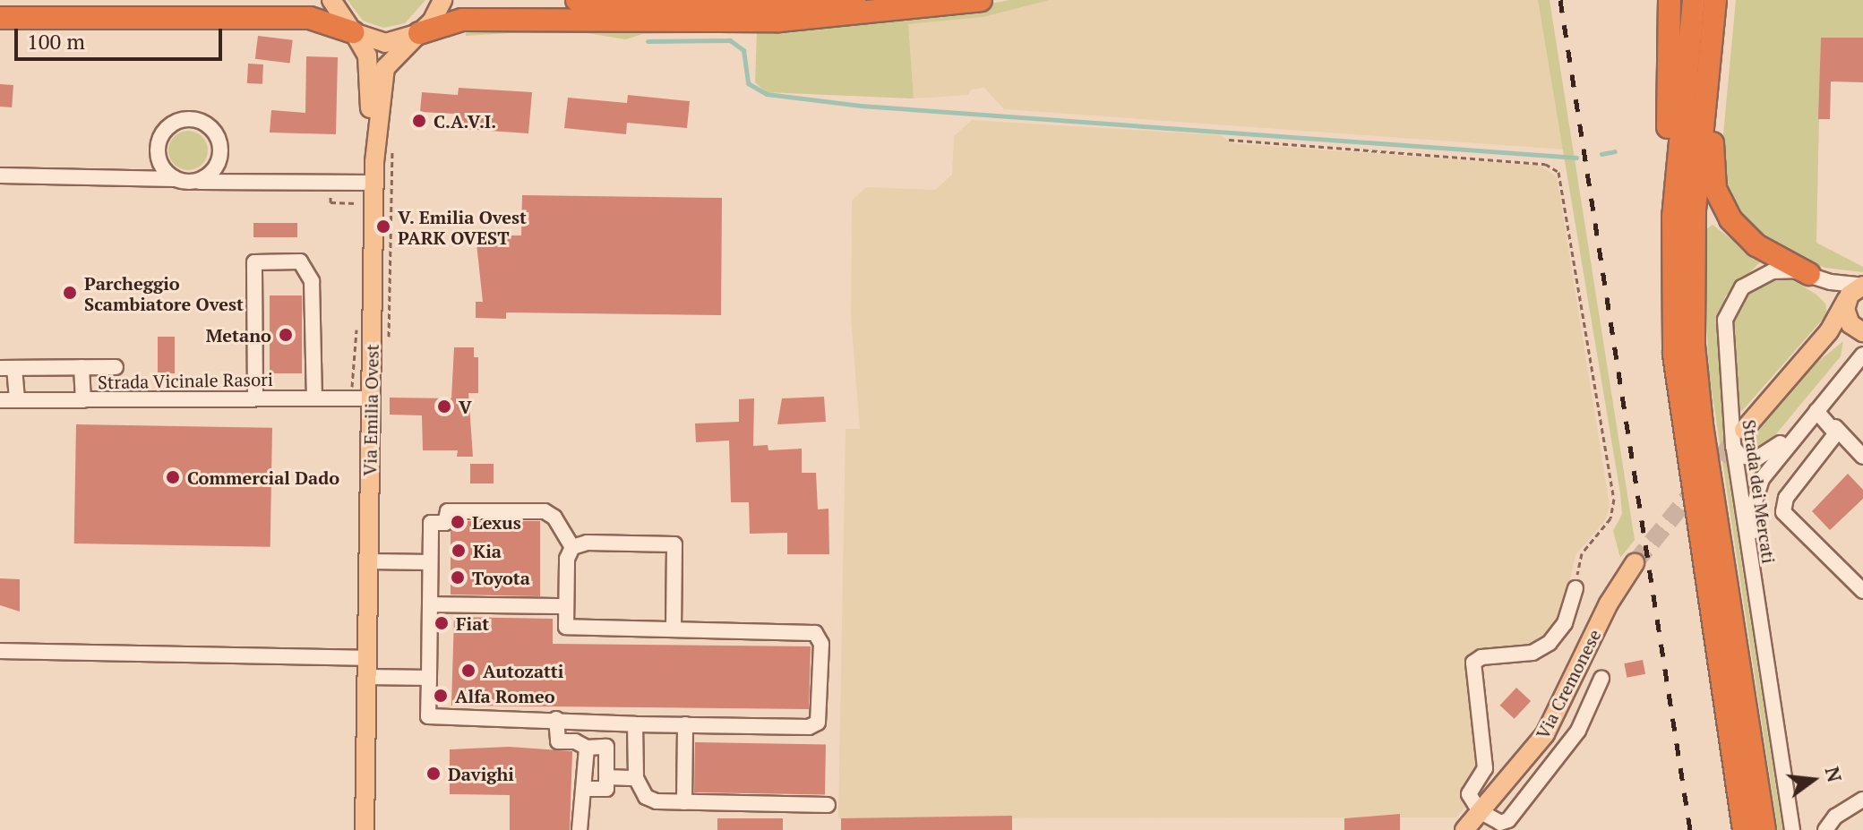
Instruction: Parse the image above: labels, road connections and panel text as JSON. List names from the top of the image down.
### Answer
{
  "streets": {
    "main road": ["Via Emilia Ovest", "Via Cremonese"],
    "street": ["Strada Vicinale Rasori", "Strada dei Mercati"]
  },
  "crossings": [
    ["Strada Vicinale Rasori", "Via Emilia Ovest"]
  ],
  "places": [
    "C.A.V.I.",
    "V. Emilia Ovest PARK OVEST",
    "Parcheggio Scambiatore Ovest",
    "Metano",
    "V",
    "Commercial Dado",
    "Lexus",
    "Kia",
    "Toyota",
    "Fiat",
    "Autozatti",
    "Alfa Romeo",
    "Davighi"
  ],
  "scale_bar": "100 m",
  "north": "right"
}
